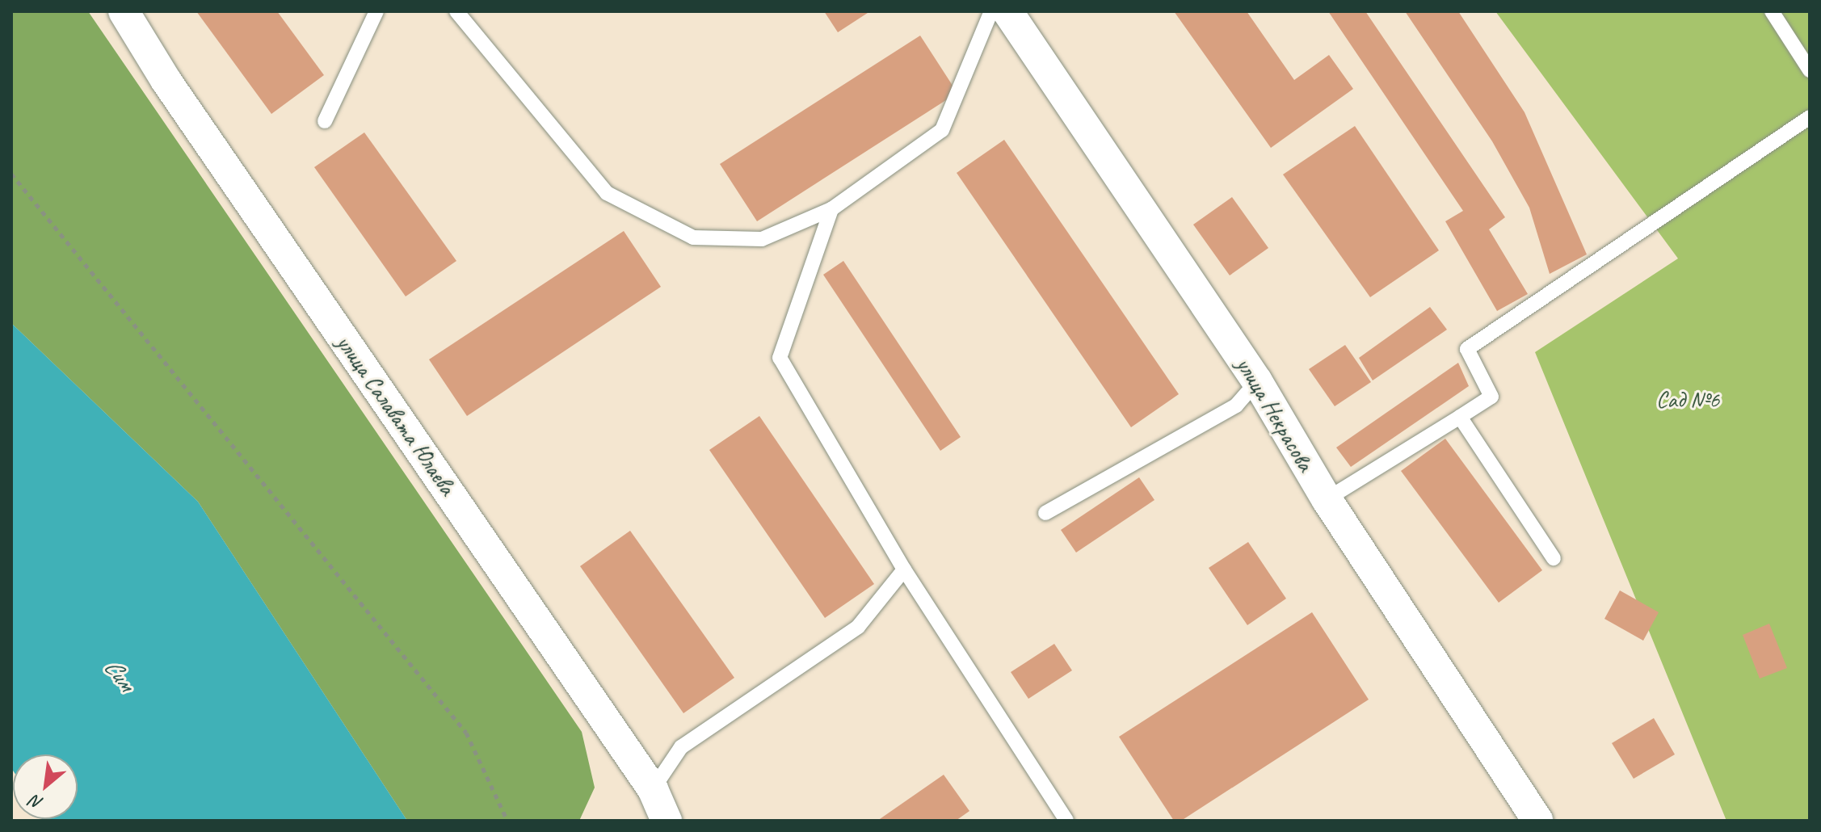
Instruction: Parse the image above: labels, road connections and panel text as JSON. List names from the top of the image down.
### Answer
{
  "streets": {
    "street": ["улица Некрасова", "улица Салавата Юлаева"]
  },
  "water": ["Сим"],
  "parks": ["Сад №6"],
  "north": "bottom left"
}
